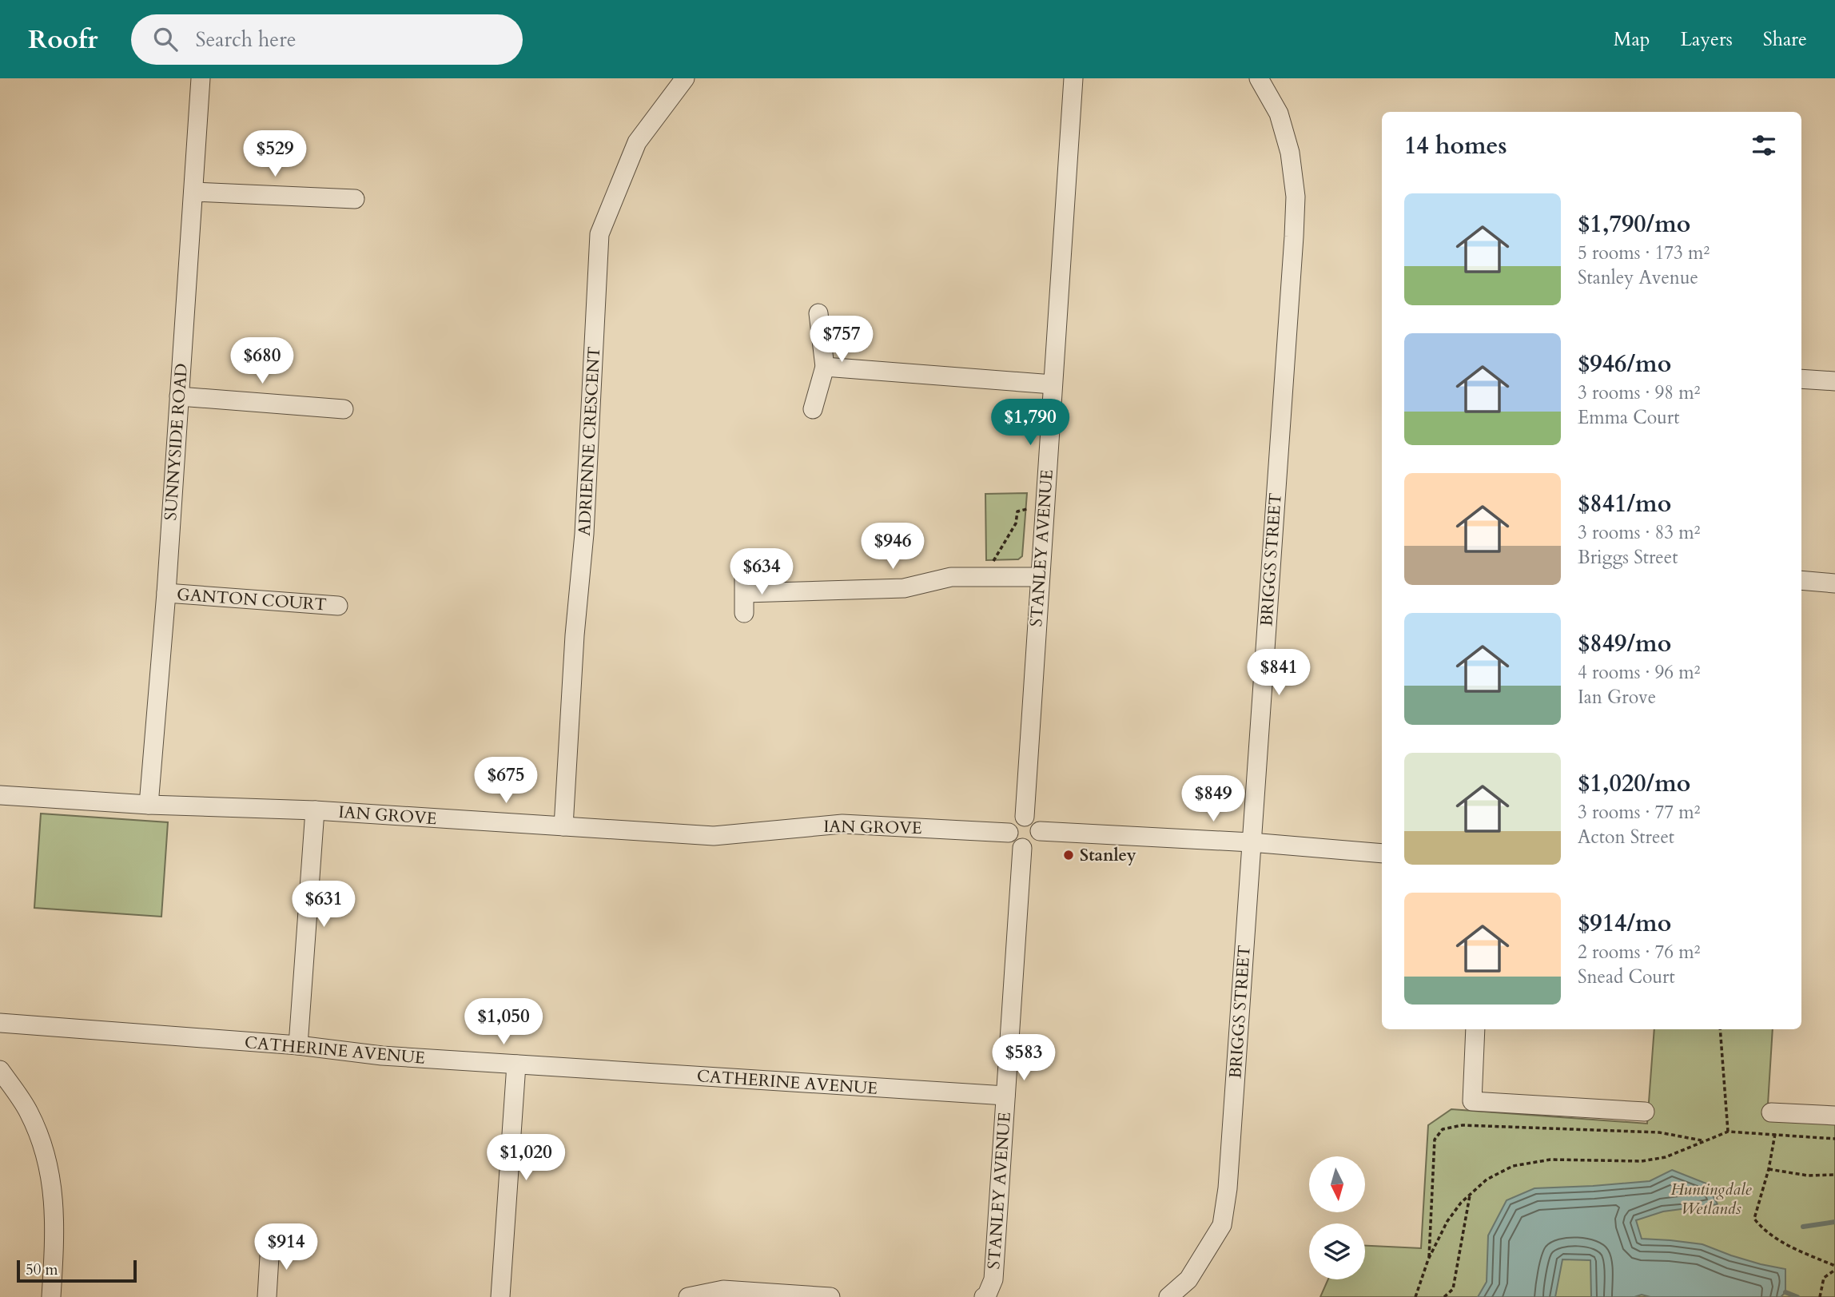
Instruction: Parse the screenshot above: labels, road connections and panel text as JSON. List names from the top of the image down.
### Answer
{
  "streets": {
    "street": [
      "ADRIENNE CRESCENT",
      "SUNNYSIDE ROAD",
      "STANLEY AVENUE",
      "BRIGGS STREET",
      "GANTON COURT",
      "IAN GROVE",
      "CATHERINE AVENUE"
    ]
  },
  "crossings": [
    ["ADRIENNE CRESCENT", "IAN GROVE"],
    ["SUNNYSIDE ROAD", "GANTON COURT"],
    ["SUNNYSIDE ROAD", "IAN GROVE"],
    ["STANLEY AVENUE", "IAN GROVE"],
    ["STANLEY AVENUE", "CATHERINE AVENUE"]
  ],
  "parks": ["Huntingdale Wetlands"],
  "places": ["Stanley"],
  "scale_bar": "50 m",
  "north": "bottom",
  "page": {
    "header": "Roofr",
    "search": "Search here",
    "nav": ["Map", "Layers", "Share"],
    "heading": "14 homes",
    "price": [
      "$529",
      "$757",
      "$680",
      "$1,790",
      "$946",
      "$634",
      "$841",
      "$675",
      "$849",
      "$631",
      "$1,050",
      "$583",
      "$1,020",
      "$914"
    ],
    "list": [
      {
        "name": "$1,790/mo",
        "note": "5 rooms · 173 m² · Stanley Avenue"
      },
      {
        "name": "$946/mo",
        "note": "3 rooms · 98 m² · Emma Court"
      },
      {
        "name": "$841/mo",
        "note": "3 rooms · 83 m² · Briggs Street"
      },
      {
        "name": "$849/mo",
        "note": "4 rooms · 96 m² · Ian Grove"
      },
      {
        "name": "$1,020/mo",
        "note": "3 rooms · 77 m² · Acton Street"
      },
      {
        "name": "$914/mo",
        "note": "2 rooms · 76 m² · Snead Court"
      }
    ],
    "scale": "50 m"
  }
}
